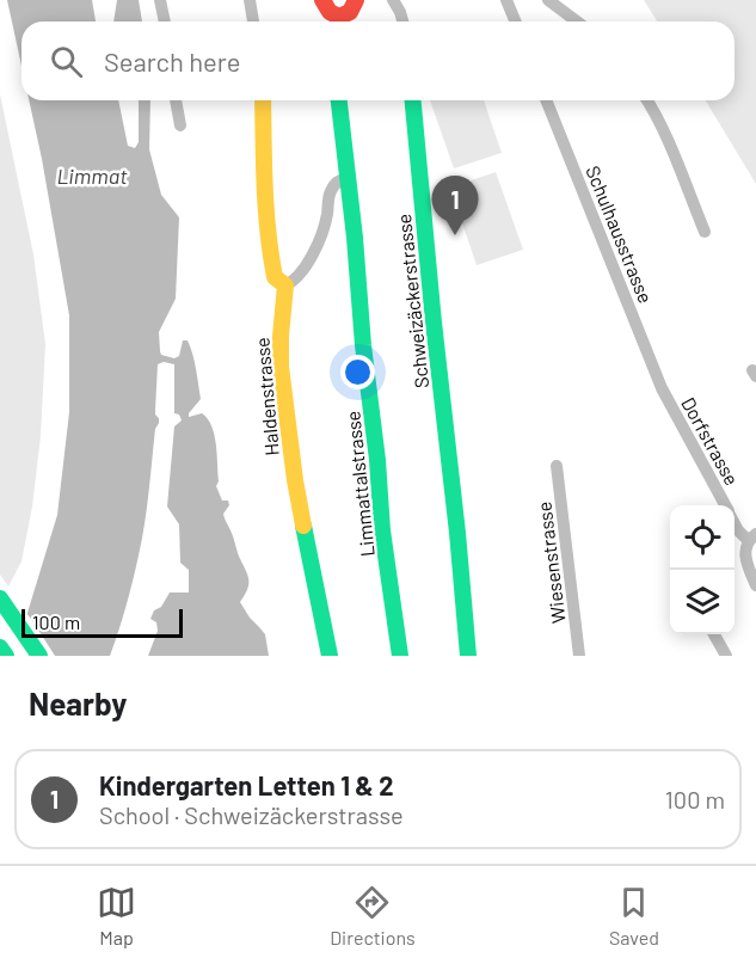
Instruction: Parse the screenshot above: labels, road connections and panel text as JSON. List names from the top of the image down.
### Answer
{
  "streets": {
    "main road": ["Schweizäckerstrasse", "Haldenstrasse", "Limmattalstrasse"],
    "street": ["Schulhausstrasse", "Dorfstrasse", "Wiesenstrasse"]
  },
  "crossings": [
    ["Schulhausstrasse", "Dorfstrasse"]
  ],
  "water": ["Limmat"],
  "scale_bar": "100 m",
  "page": {
    "search": "Search here",
    "pins": "1",
    "scale": "100 m",
    "heading": "Nearby",
    "list": [
      {
        "mark": "1",
        "name": "Kindergarten Letten 1 & 2",
        "note": "School · Schweizäckerstrasse",
        "value": "100 m"
      }
    ],
    "nav": ["Map", "Directions", "Saved"]
  }
}
